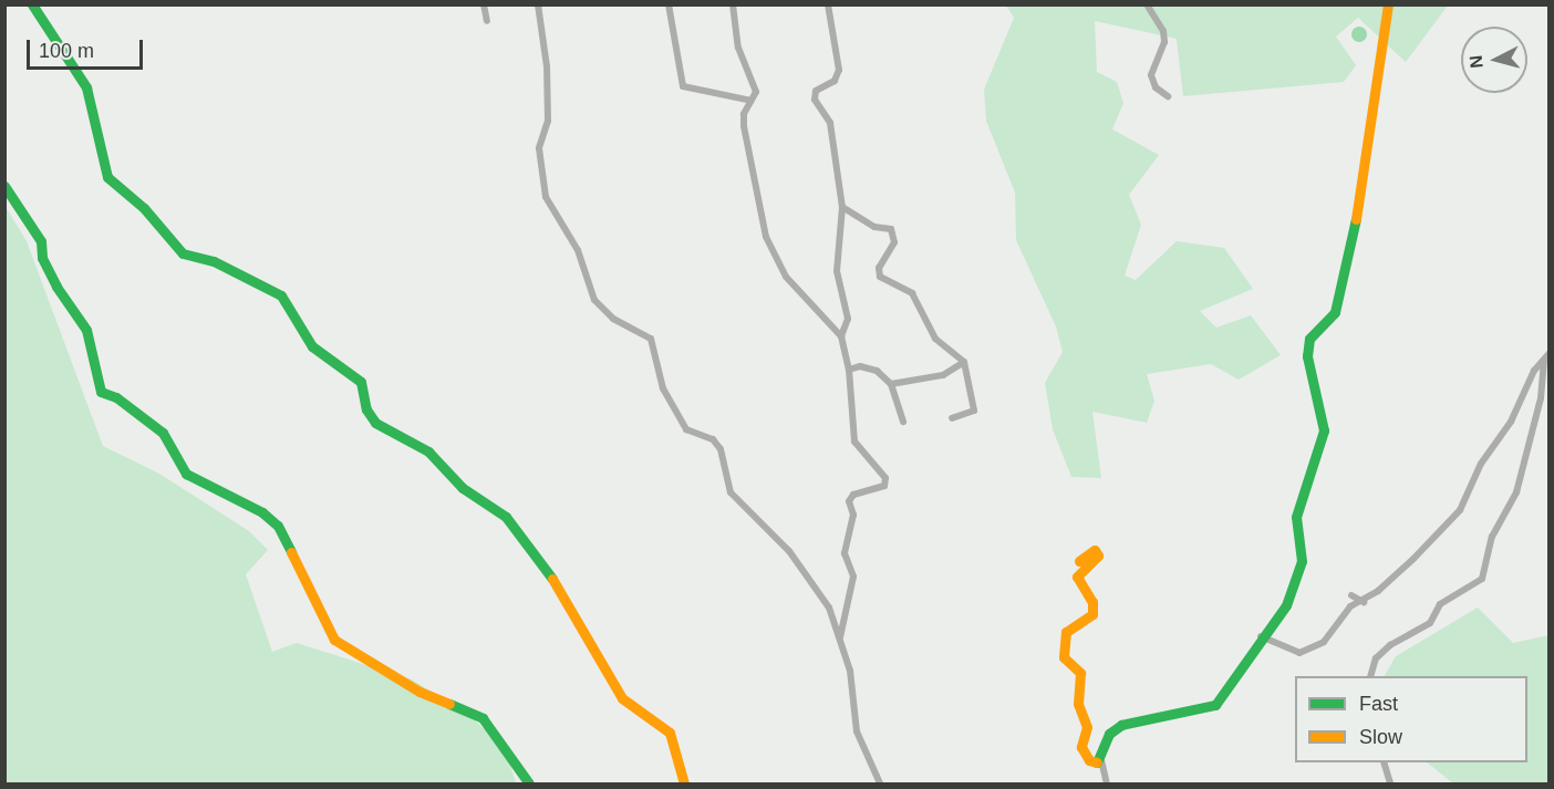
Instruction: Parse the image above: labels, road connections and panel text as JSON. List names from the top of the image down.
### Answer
{
  "legend": ["Fast", "Slow"],
  "scale_bar": "100 m",
  "north": "left"
}
